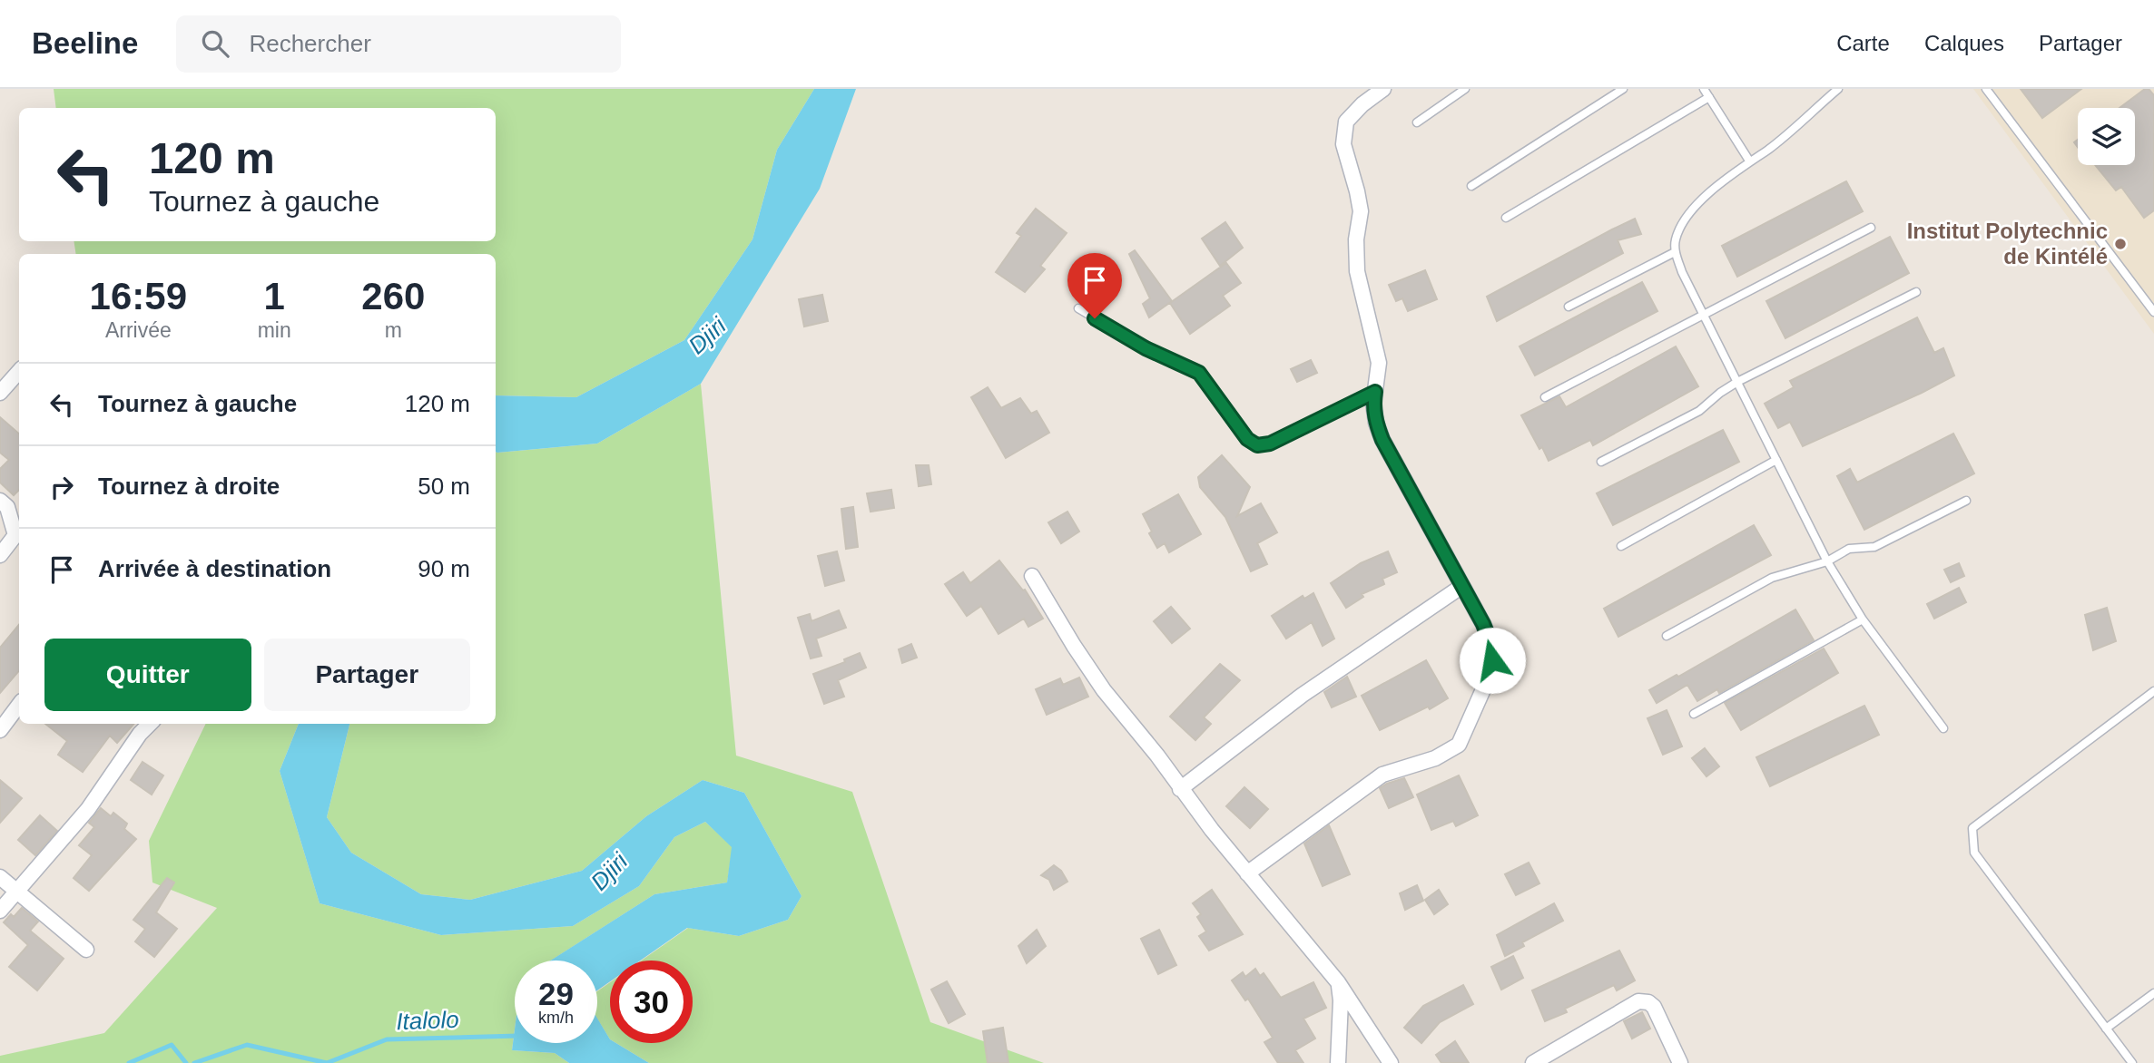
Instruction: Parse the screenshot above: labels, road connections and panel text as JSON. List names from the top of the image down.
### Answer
{
  "water": ["Djiri", "Italolo"],
  "places": ["Institut Polytechnic de Kintélé"],
  "page": {
    "header": "Beeline",
    "search": "Rechercher",
    "nav": ["Carte", "Calques", "Partager"],
    "turn": ["120 m", "Tournez à gauche"],
    "eta": [
      "16:59",
      "Arrivée",
      "1",
      "min",
      "260",
      "m"
    ],
    "list": [
      {
        "name": "Tournez à gauche",
        "value": "120 m"
      },
      {
        "name": "Tournez à droite",
        "value": "50 m"
      },
      {
        "name": "Arrivée à destination",
        "value": "90 m"
      }
    ],
    "buttons": ["Quitter", "Partager"],
    "speed": "29 km/h",
    "limit": "30"
  }
}
